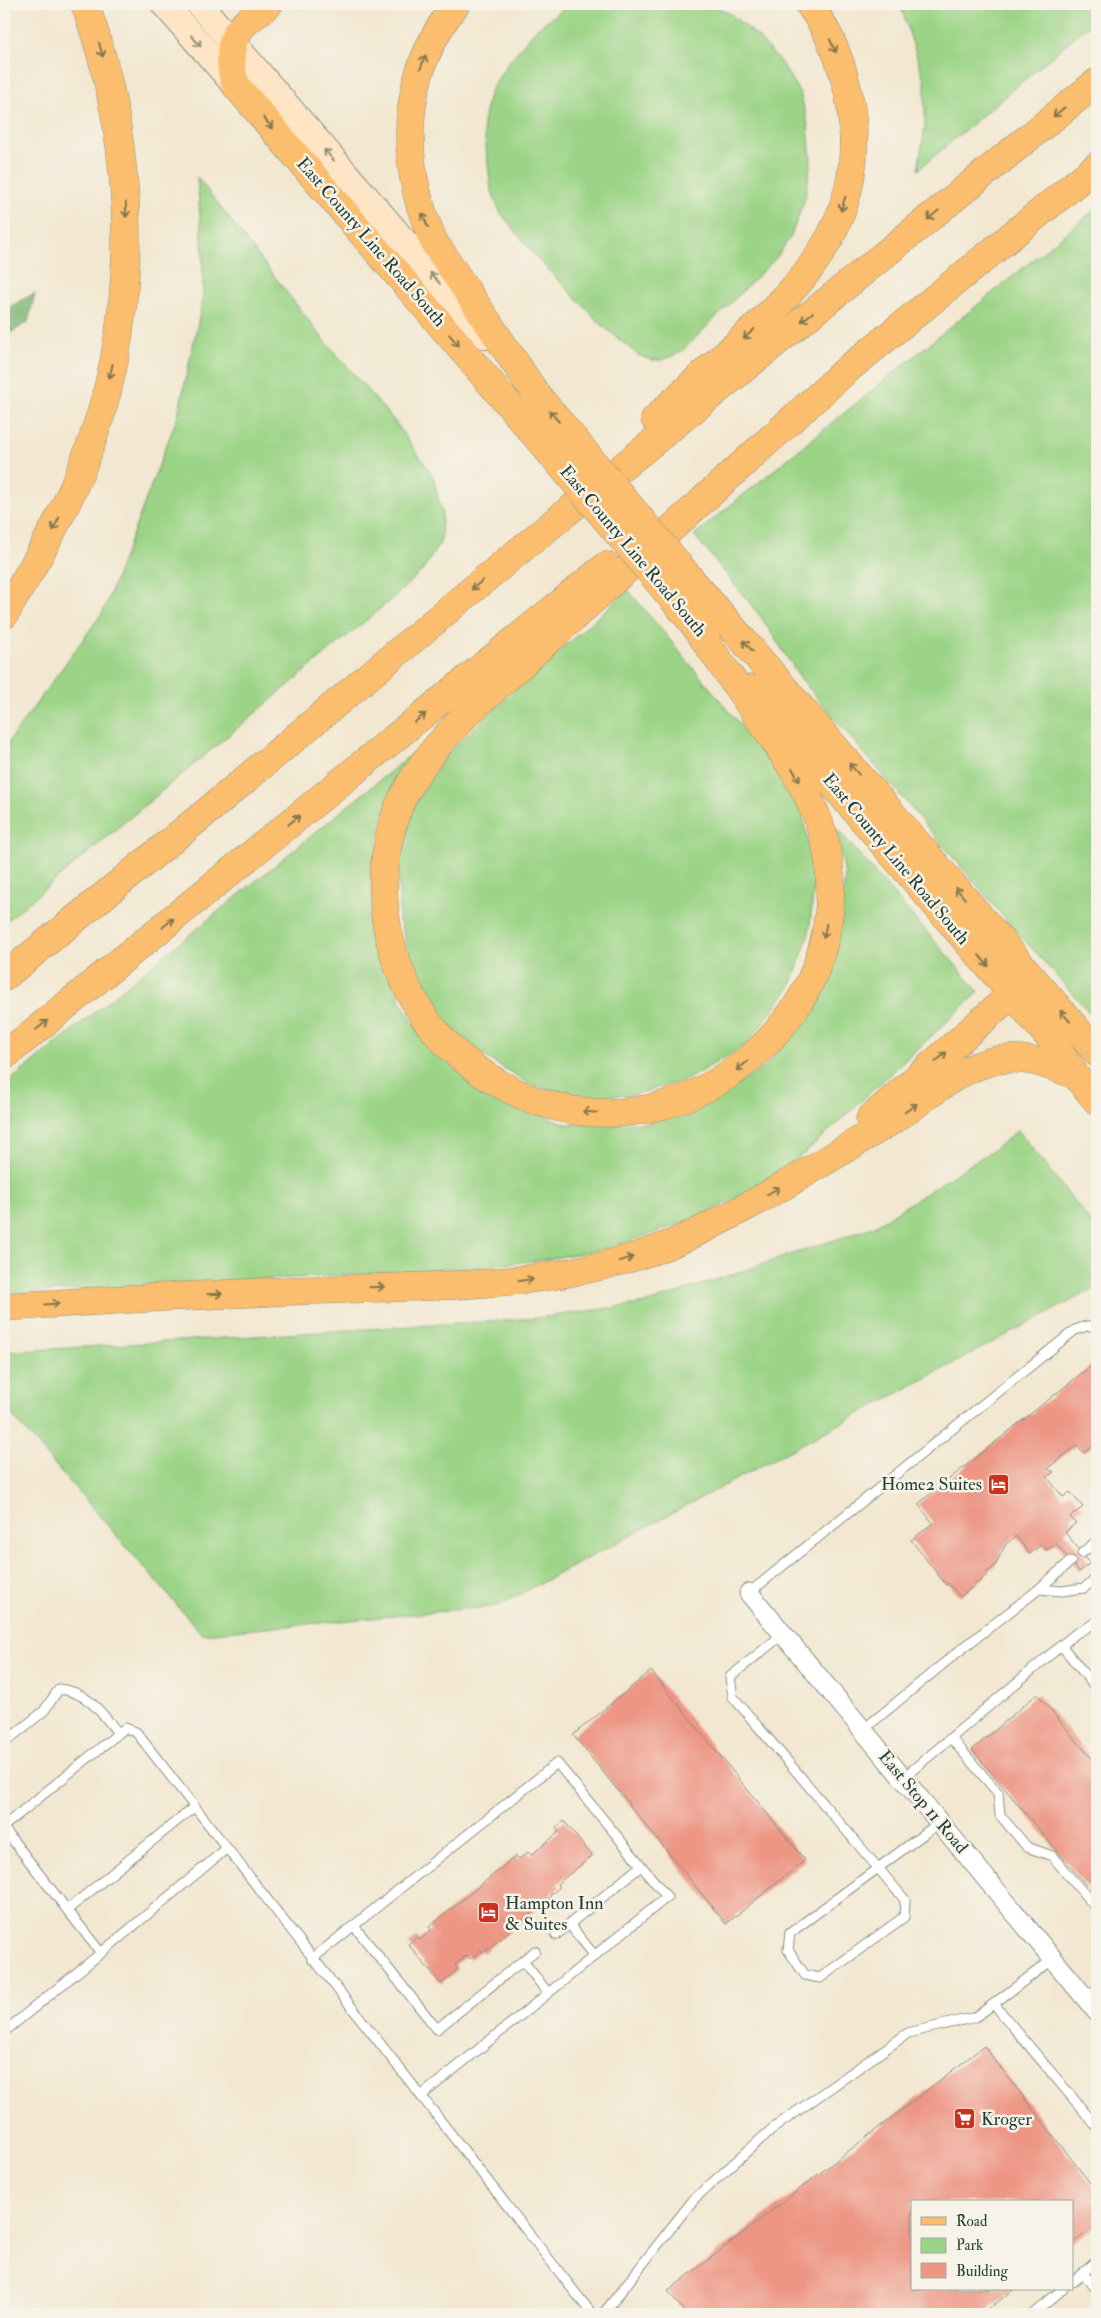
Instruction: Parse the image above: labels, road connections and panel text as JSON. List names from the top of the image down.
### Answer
{
  "streets": {
    "main road": ["East County Line Road South"],
    "street": ["East Stop 11 Road"]
  },
  "places": {
    "hotel": ["Home2 Suites", "Hampton Inn & Suites"],
    "supermarket": ["Kroger"]
  },
  "legend": ["Road", "Park", "Building"]
}
